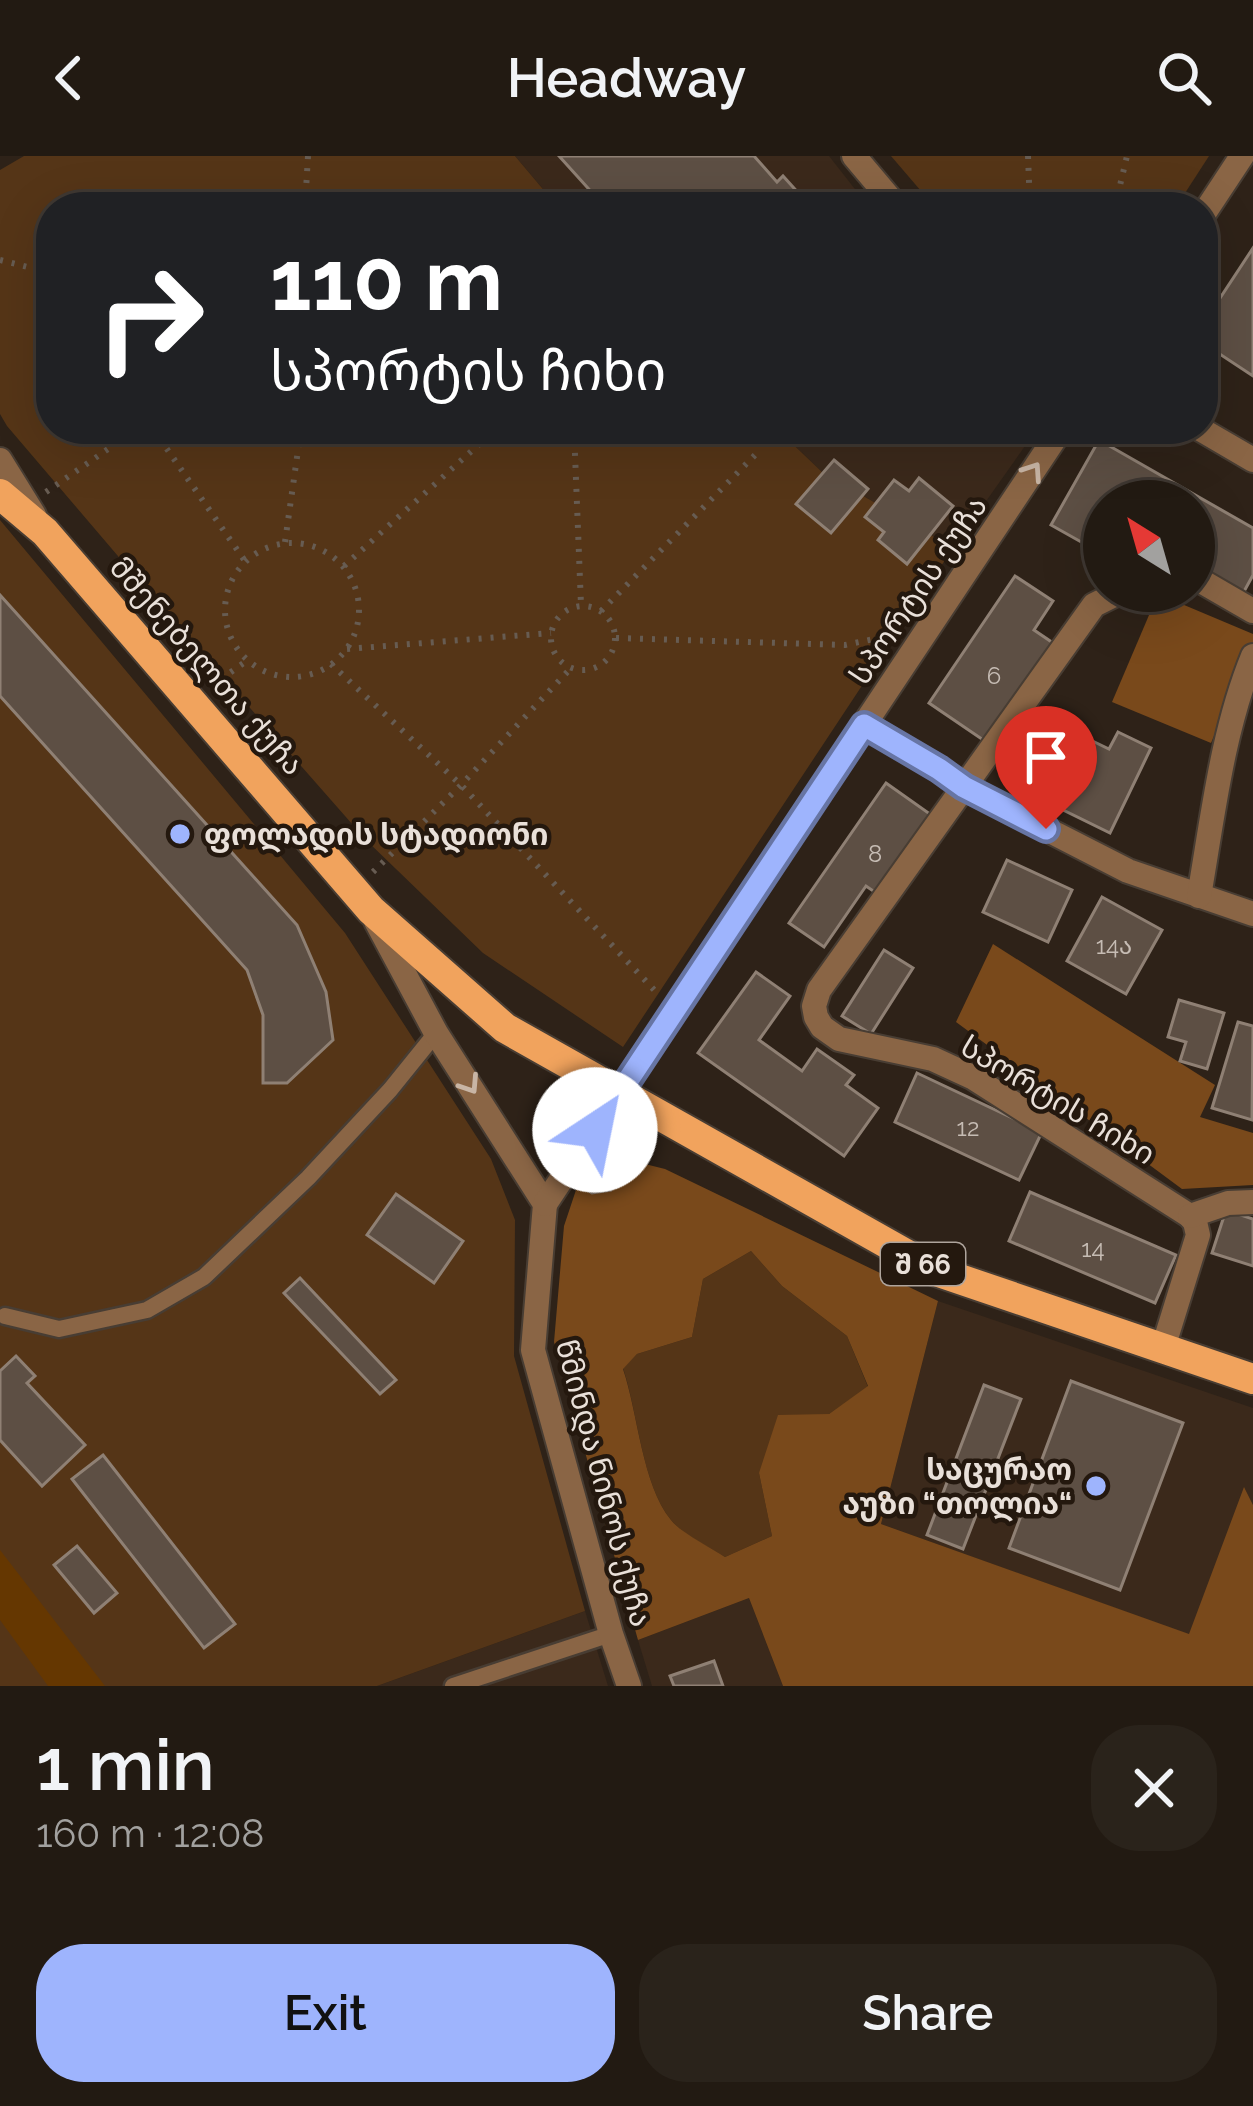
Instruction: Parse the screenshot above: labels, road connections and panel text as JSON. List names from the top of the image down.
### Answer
{
  "streets": {
    "main road": ["მშენებელთა ქუჩა", "შ 66"],
    "street": ["სპორტის ქუჩა", "სპორტის ჩიხი", "წმინდა ნინოს ქუჩა"]
  },
  "crossings": [
    ["სპორტის ქუჩა", "მშენებელთა ქუჩა"],
    ["სპორტის ქუჩა", "წმინდა ნინოს ქუჩა"]
  ],
  "places": ["ფოლადის სტადიონი", "საცურაო აუზი “თოლია“"],
  "house_numbers": [
    "6",
    "8",
    "14ა",
    "12",
    "14"
  ],
  "north": "top left",
  "page": {
    "header": "Headway",
    "turn": ["110 m", "სპორტის ჩიხი"],
    "heading": ["1 min", "160 m · 12:08"],
    "buttons": ["Exit", "Share"]
  }
}
